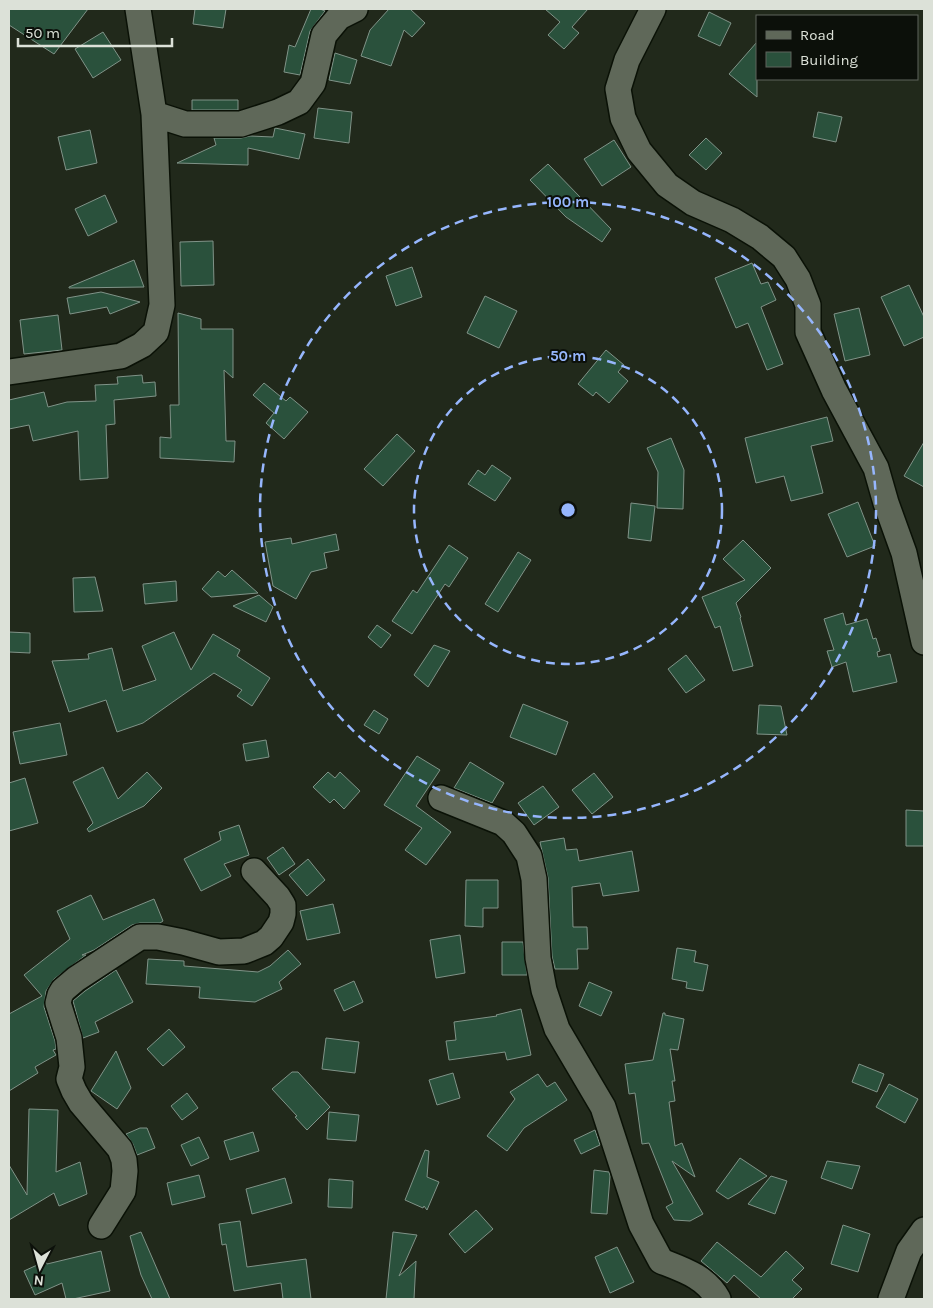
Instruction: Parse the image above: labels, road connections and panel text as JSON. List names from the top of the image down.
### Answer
{
  "legend": ["Road", "Building"],
  "scale_bar": "50 m",
  "north": "bottom",
  "rings": ["100 m", "50 m"]
}
